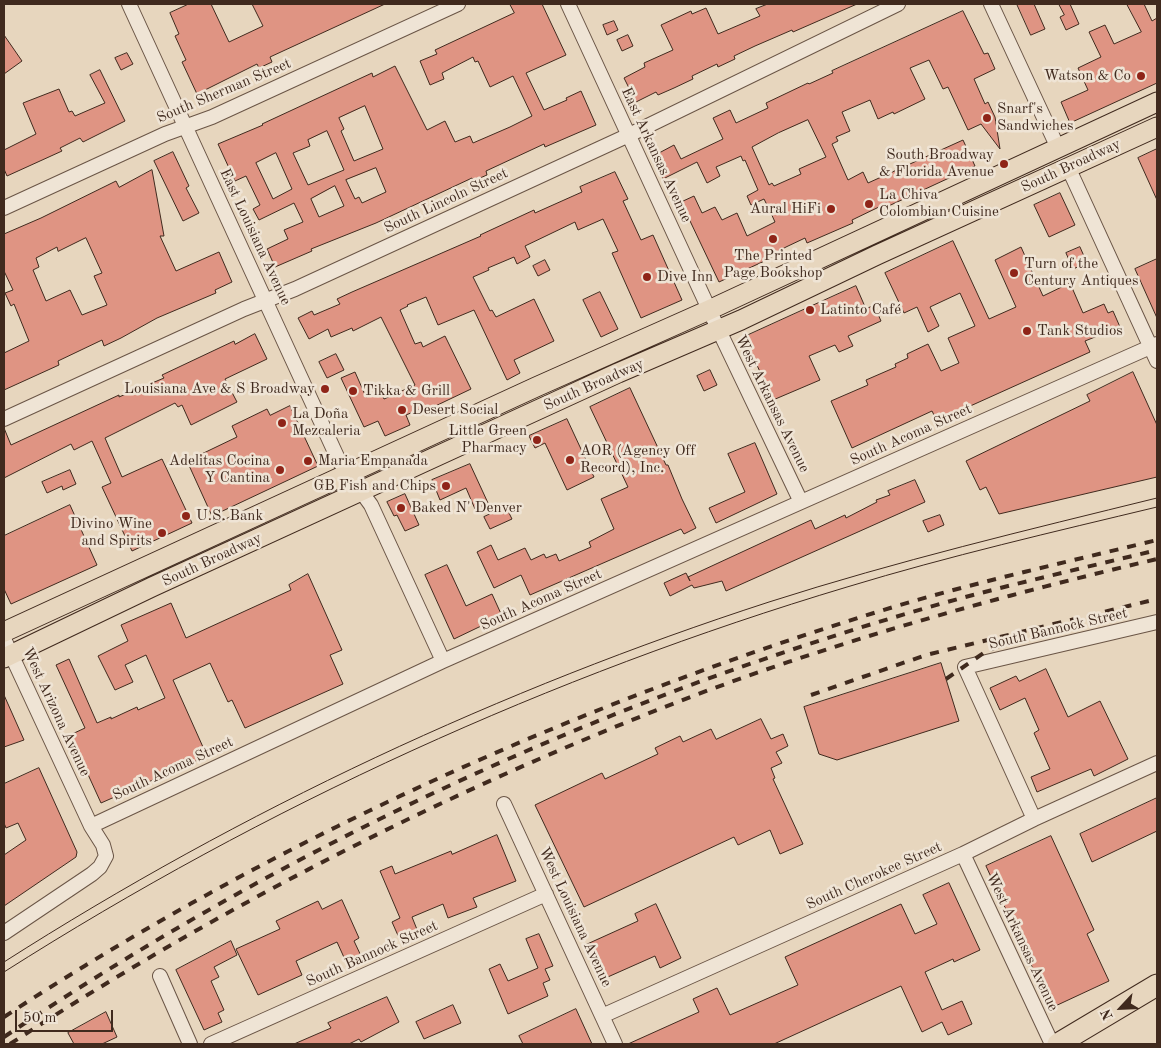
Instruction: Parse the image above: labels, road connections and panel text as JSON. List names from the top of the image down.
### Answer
{
  "streets": {
    "main road": ["South Broadway"],
    "street": [
      "South Sherman Street",
      "East Arkansas Avenue",
      "South Lincoln Street",
      "East Louisiana Avenue",
      "West Arkansas Avenue",
      "South Acoma Street",
      "South Bannock Street",
      "West Arizona Avenue",
      "South Cherokee Street",
      "West Louisiana Avenue"
    ]
  },
  "crossings": [
    ["South Sherman Street", "East Louisiana Avenue"],
    ["East Arkansas Avenue", "South Broadway"],
    ["East Arkansas Avenue", "South Lincoln Street"],
    ["East Arkansas Avenue", "West Arkansas Avenue"],
    ["South Broadway", "East Louisiana Avenue"],
    ["South Broadway", "West Arkansas Avenue"],
    ["South Broadway", "West Arizona Avenue"],
    ["South Lincoln Street", "East Louisiana Avenue"],
    ["West Arkansas Avenue", "South Acoma Street"],
    ["West Arkansas Avenue", "South Cherokee Street"],
    ["South Acoma Street", "West Arizona Avenue"],
    ["South Bannock Street", "South Cherokee Street"],
    ["South Bannock Street", "West Louisiana Avenue"],
    ["South Cherokee Street", "West Louisiana Avenue"]
  ],
  "places": [
    "Watson & Co",
    "Snarf's Sandwiches",
    "South Broadway & Florida Avenue",
    "La Chiva Colombian Cuisine",
    "Aural HiFi",
    "The Printed Page Bookshop",
    "Turn of the Century Antiques",
    "Dive Inn",
    "Latinto Café",
    "Tank Studios",
    "Louisiana Ave & S Broadway",
    "Tikka & Grill",
    "Desert Social",
    "La Doña Mezcaleria",
    "Little Green Pharmacy",
    "AOR (Agency Off Record), Inc.",
    "Maria Empanada",
    "Adelitas Cocina Y Cantina",
    "GB Fish and Chips",
    "Baked N' Denver",
    "U.S. Bank",
    "Divino Wine and Spirits"
  ],
  "scale_bar": "50 m",
  "north": "bottom left"
}
